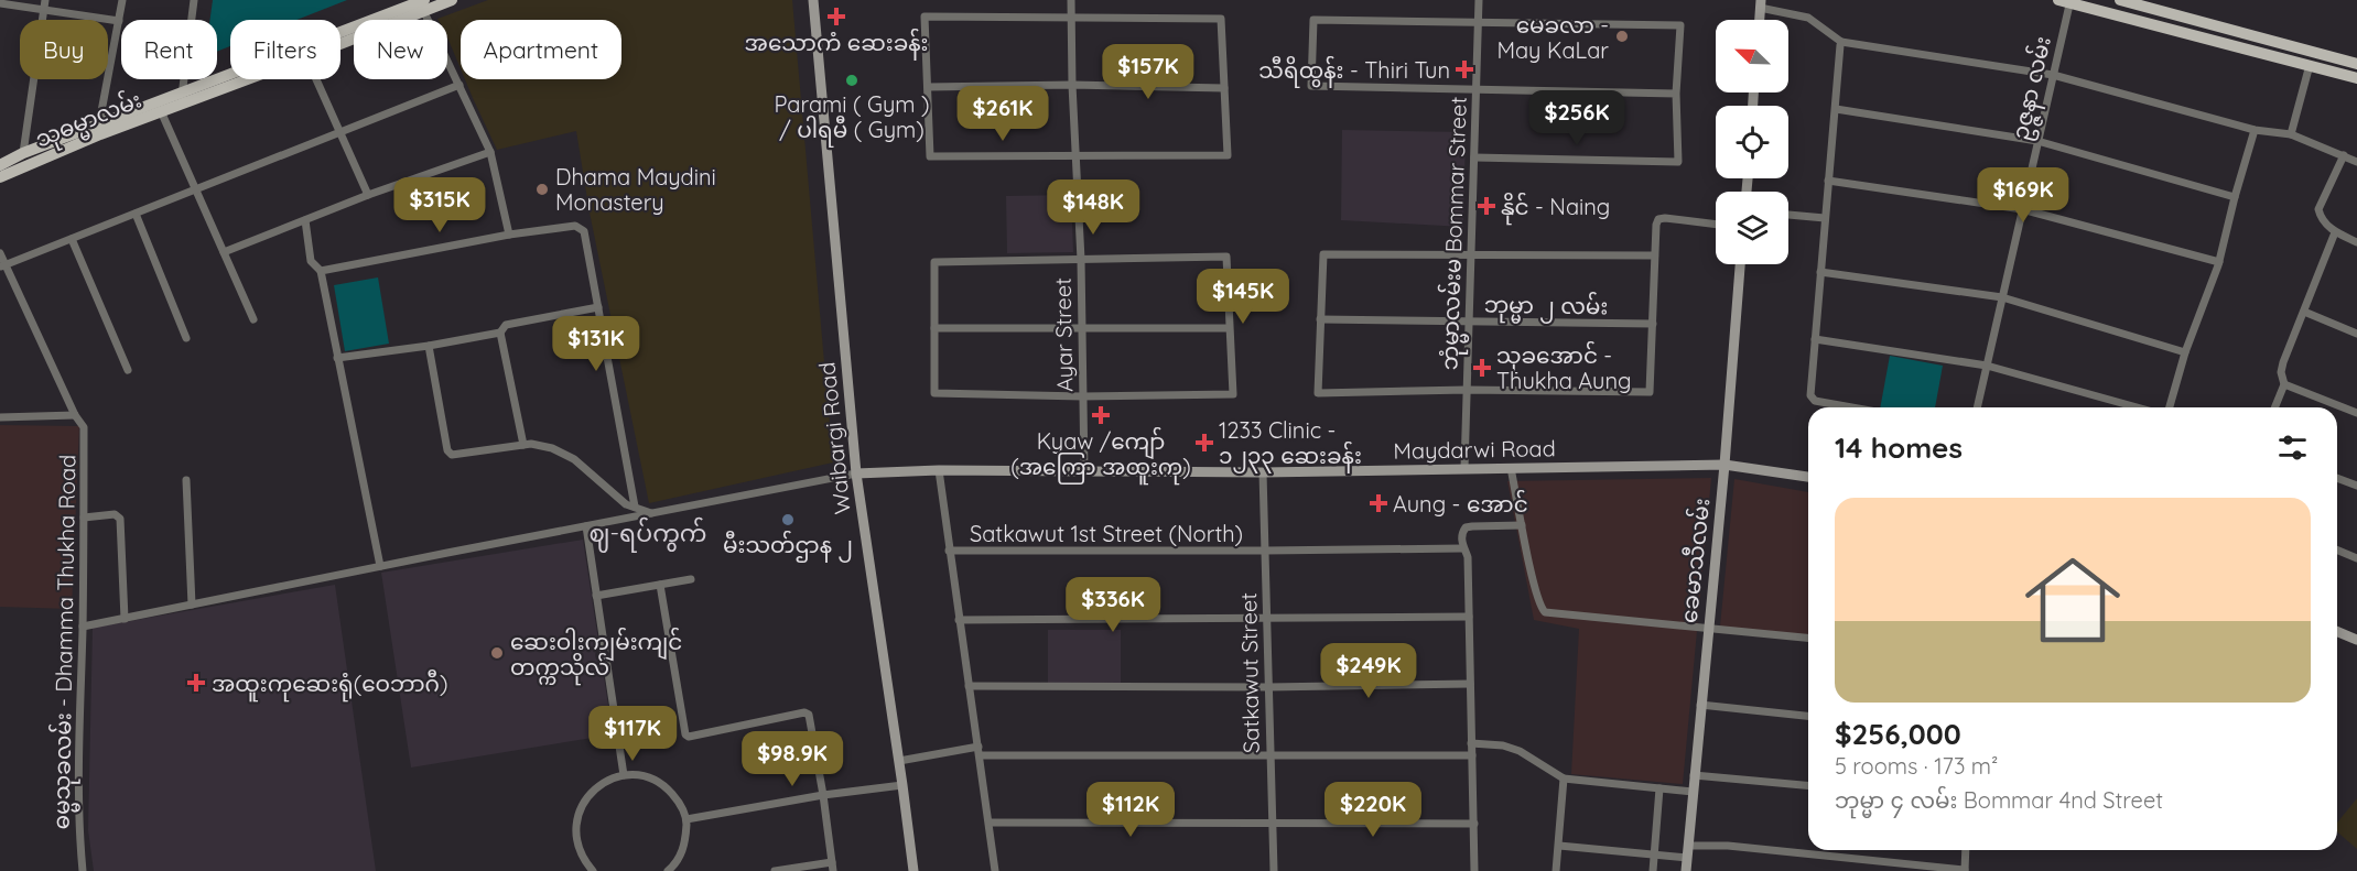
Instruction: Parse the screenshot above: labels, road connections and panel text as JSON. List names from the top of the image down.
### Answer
{
  "streets": {
    "main road": ["သုဓမ္မာလမ်း"],
    "street": [
      "ဥဇ္ဇနာ လမ်း",
      "ဘုံမ္မာလမ်းမ Bommar Street",
      "ဘုမ္မာ ၂ လမ်း",
      "Ayar Street",
      "Waibargi Road",
      "Maydarwi Road",
      "Satkawut 1st Street (North)",
      "ခေမာသီလမ်း",
      "ဓမ္မသုခလမ်း - Dhamma Thukha Road",
      "Satkawut Street"
    ]
  },
  "crossings": [
    ["ဘုံမ္မာလမ်းမ Bommar Street", "ဘုမ္မာ ၂ လမ်း"],
    ["ဘုံမ္မာလမ်းမ Bommar Street", "Maydarwi Road"],
    ["Ayar Street", "Maydarwi Road"],
    ["Waibargi Road", "Maydarwi Road"],
    ["Maydarwi Road", "ခေမာသီလမ်း"],
    ["Maydarwi Road", "Satkawut Street"],
    ["Satkawut 1st Street (North)", "Satkawut Street"]
  ],
  "districts": ["ဈ-ရပ်ကွက်"],
  "places": {
    "health": [
      "အသောကံ ဆေးခန်း",
      "သီရိထွန်း - Thiri Tun",
      "နိုင် - Naing",
      "သုခအောင် - Thukha Aung",
      "Kyaw /ကျော် (အကြော အထူးကု)",
      "1233 Clinic - ၁၂၃၃ ဆေးခန်း",
      "Aung - အောင်",
      "အထူးကုဆေးရုံ(ဝေဘာဂီ)"
    ],
    "other": [
      "မေခလာ - May KaLar",
      "Parami ( Gym ) / ပါရမီ ( Gym)",
      "Dhama Maydini Monastery",
      "မီးသတ်ဌာန ၂",
      "ဆေးဝါးကျွမ်းကျင် တက္ကသိုလ်"
    ]
  },
  "north": "top left",
  "page": {
    "chip": [
      "Buy",
      "Rent",
      "Filters",
      "New",
      "Apartment"
    ],
    "price": [
      "$157K",
      "$261K",
      "$256K",
      "$169K",
      "$315K",
      "$148K",
      "$145K",
      "$131K",
      "$336K",
      "$249K",
      "$117K",
      "$98.9K",
      "$112K",
      "$220K"
    ],
    "heading": "14 homes",
    "list": [
      {
        "name": "$256,000",
        "note": "5 rooms · 173 m² · ဘုမ္မာ ၄ လမ်း Bommar 4nd Street"
      }
    ]
  }
}
